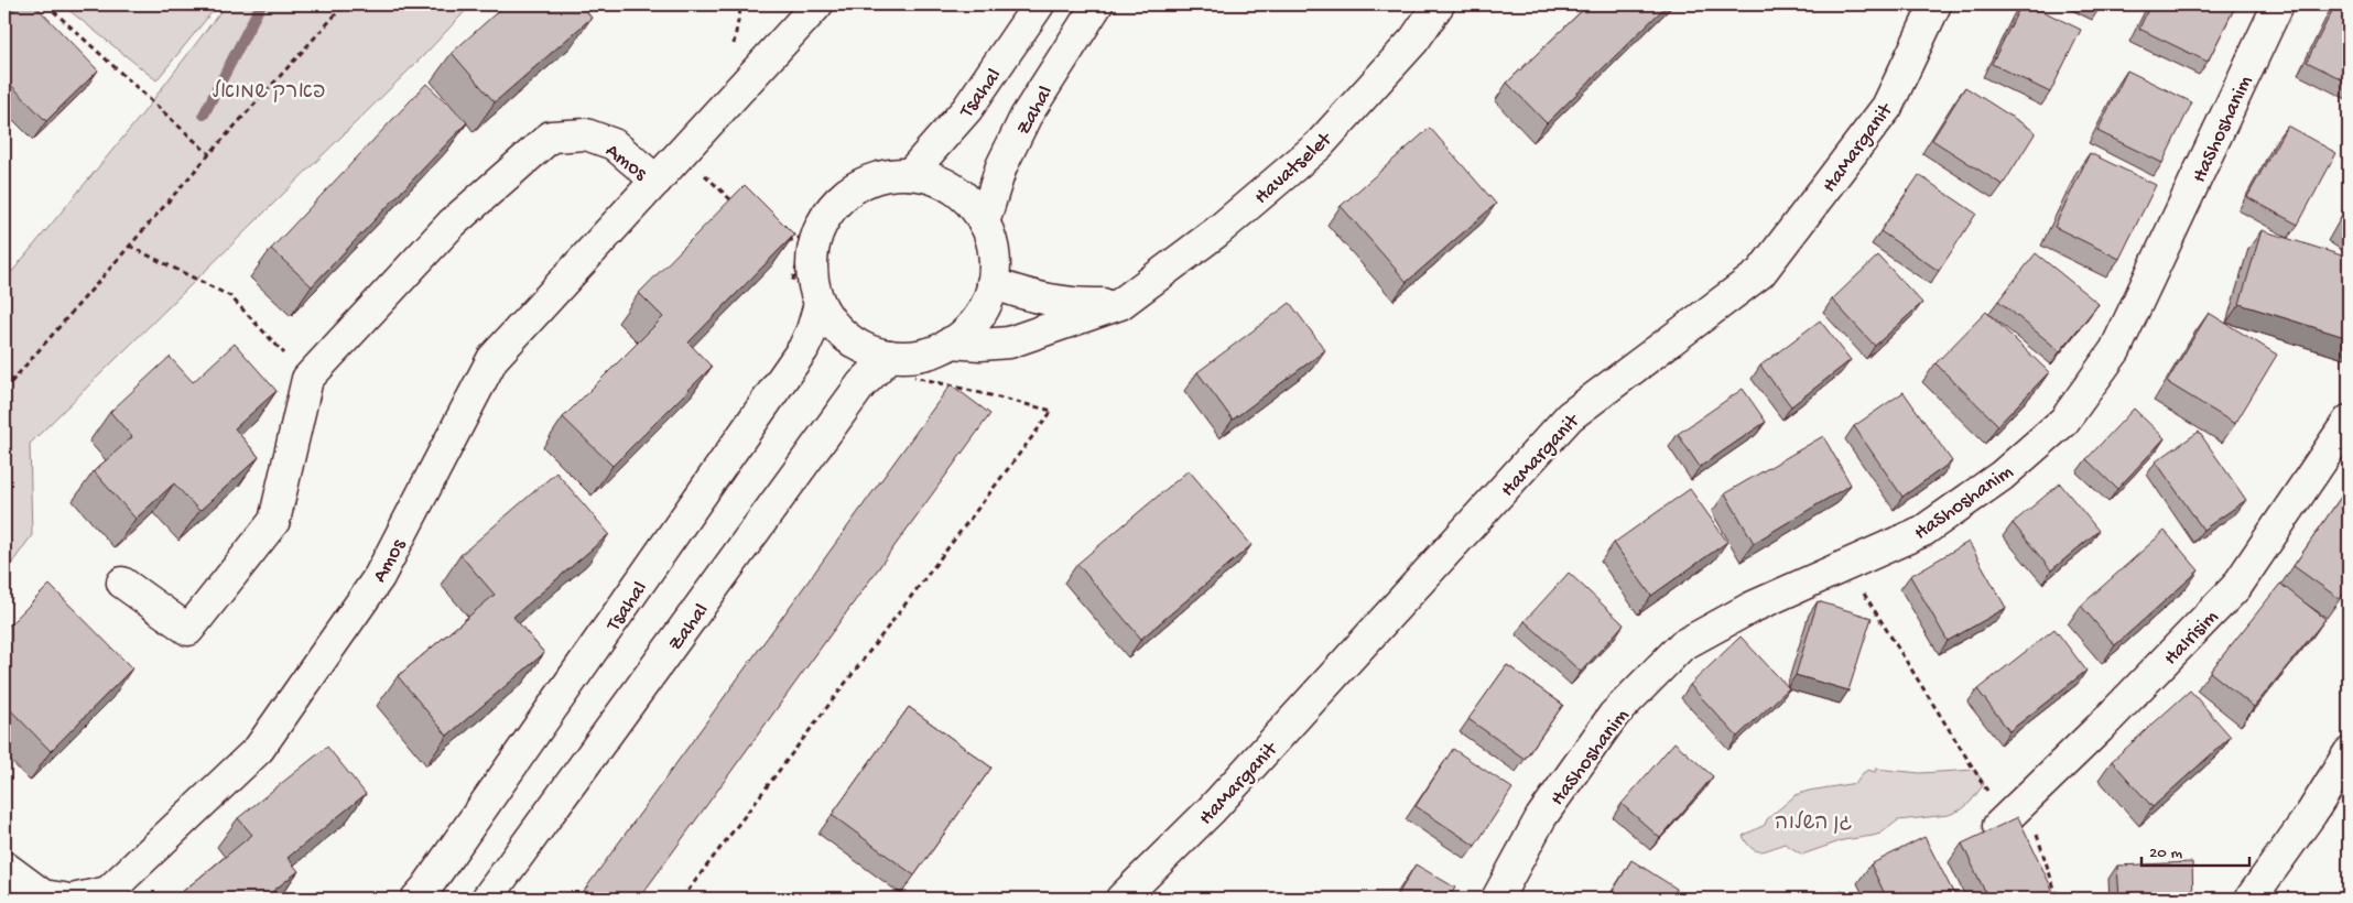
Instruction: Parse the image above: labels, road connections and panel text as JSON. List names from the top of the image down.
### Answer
{
  "streets": {
    "street": [
      "Tsahal",
      "Zahal",
      "HaShoshanim",
      "HaMarganit",
      "Amos",
      "Havatselet",
      "HaIrisim"
    ]
  },
  "crossings": [
    ["Tsahal", "Zahal"],
    ["Tsahal", "Havatselet"],
    ["Zahal", "Havatselet"]
  ],
  "parks": ["פארק שמואל", "גן השלוה"],
  "scale_bar": "20 m"
}
